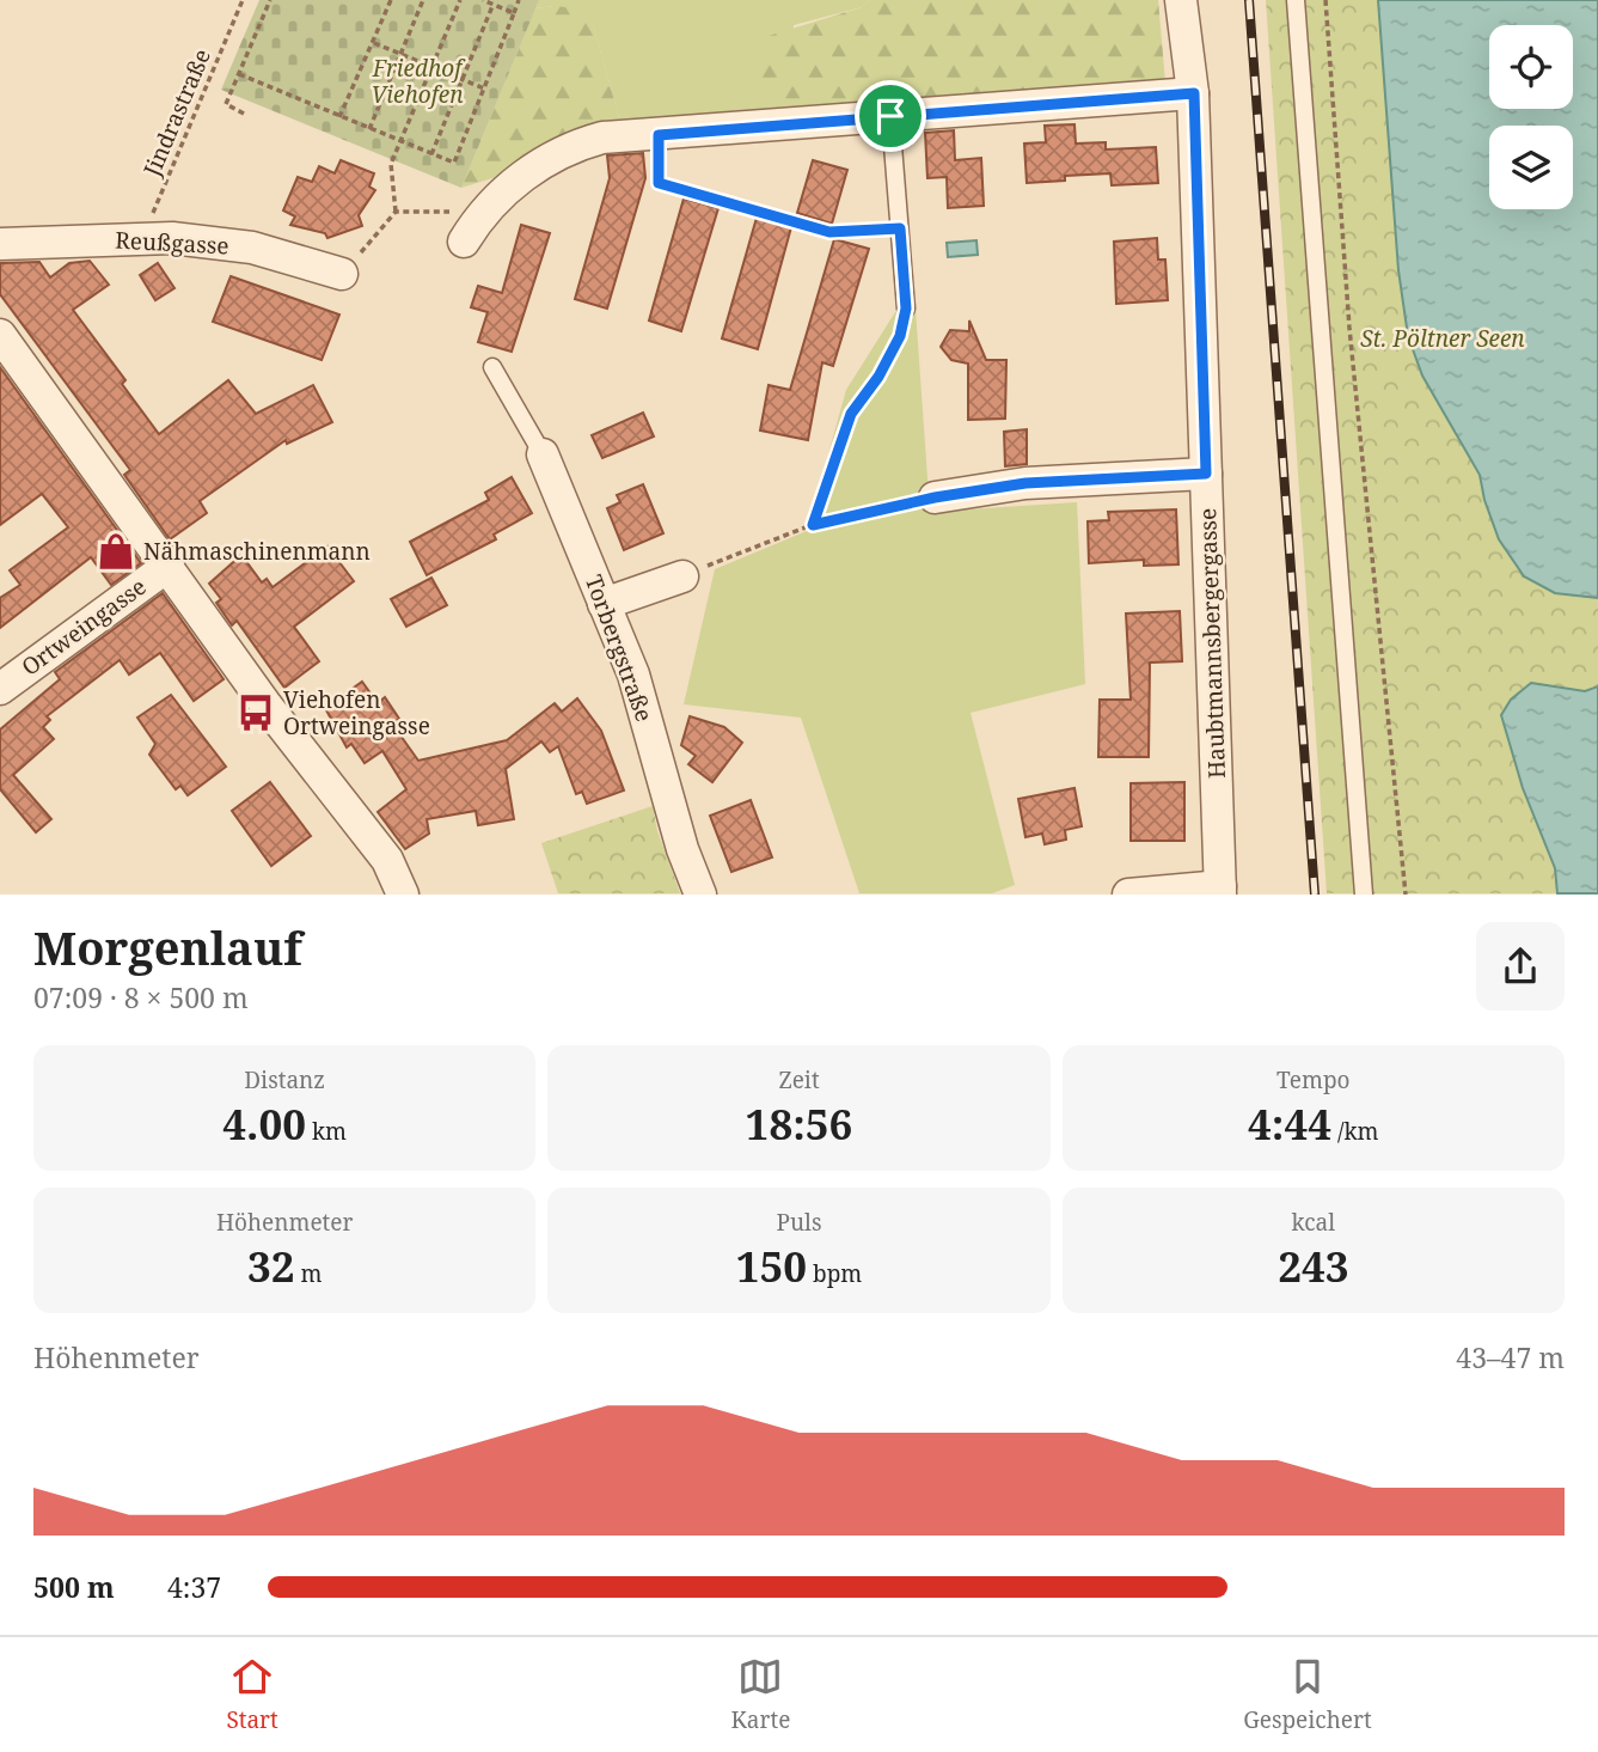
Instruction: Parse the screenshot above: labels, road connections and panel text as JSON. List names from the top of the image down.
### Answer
{
  "streets": {
    "street": [
      "Reußgasse",
      "Ortweingasse",
      "Haubtmannsbergergasse",
      "Torbergstraße"
    ],
    "path": ["Jindrastraße"]
  },
  "crossings": [
    ["Jindrastraße", "Reußgasse"]
  ],
  "parks": ["Friedhof Viehofen", "St. Pöltner Seen"],
  "places": {
    "shop": ["Nähmaschinenmann"],
    "bus stop": ["Viehofen Ortweingasse"]
  },
  "page": {
    "heading": ["Morgenlauf", "07:09 · 8 × 500 m"],
    "stats": [
      ["Distanz", "4.00 km"],
      ["Zeit", "18:56"],
      ["Tempo", "4:44 /km"],
      ["Höhenmeter", "32 m"],
      ["Puls", "150 bpm"],
      ["kcal", "243"]
    ],
    "chart": ["Höhenmeter", "43–47 m"],
    "list": [
      {
        "name": "500 m",
        "note": "4:37"
      }
    ],
    "tabs": ["Start", "Karte", "Gespeichert"]
  }
}
